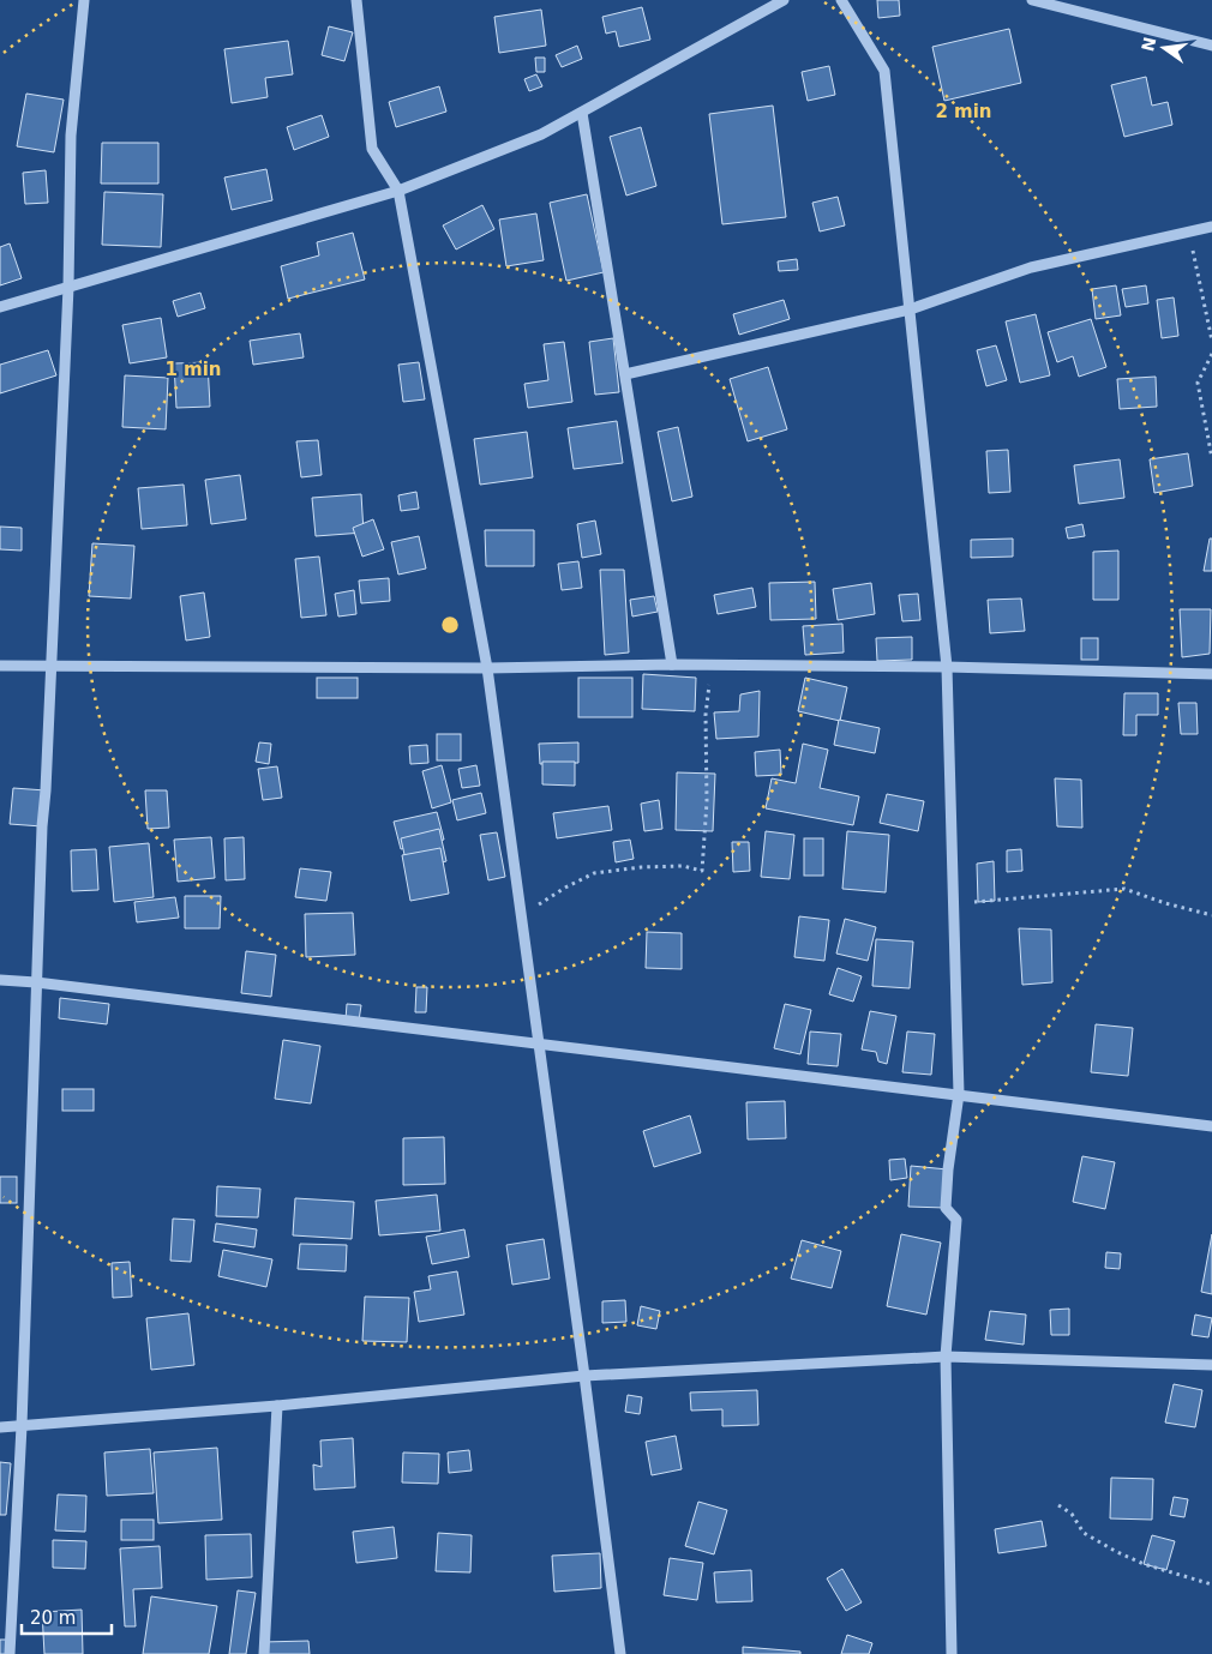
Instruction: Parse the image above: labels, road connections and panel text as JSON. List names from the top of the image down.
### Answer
{
  "scale_bar": "20 m",
  "north": "left",
  "rings": ["2 min", "1 min"]
}
